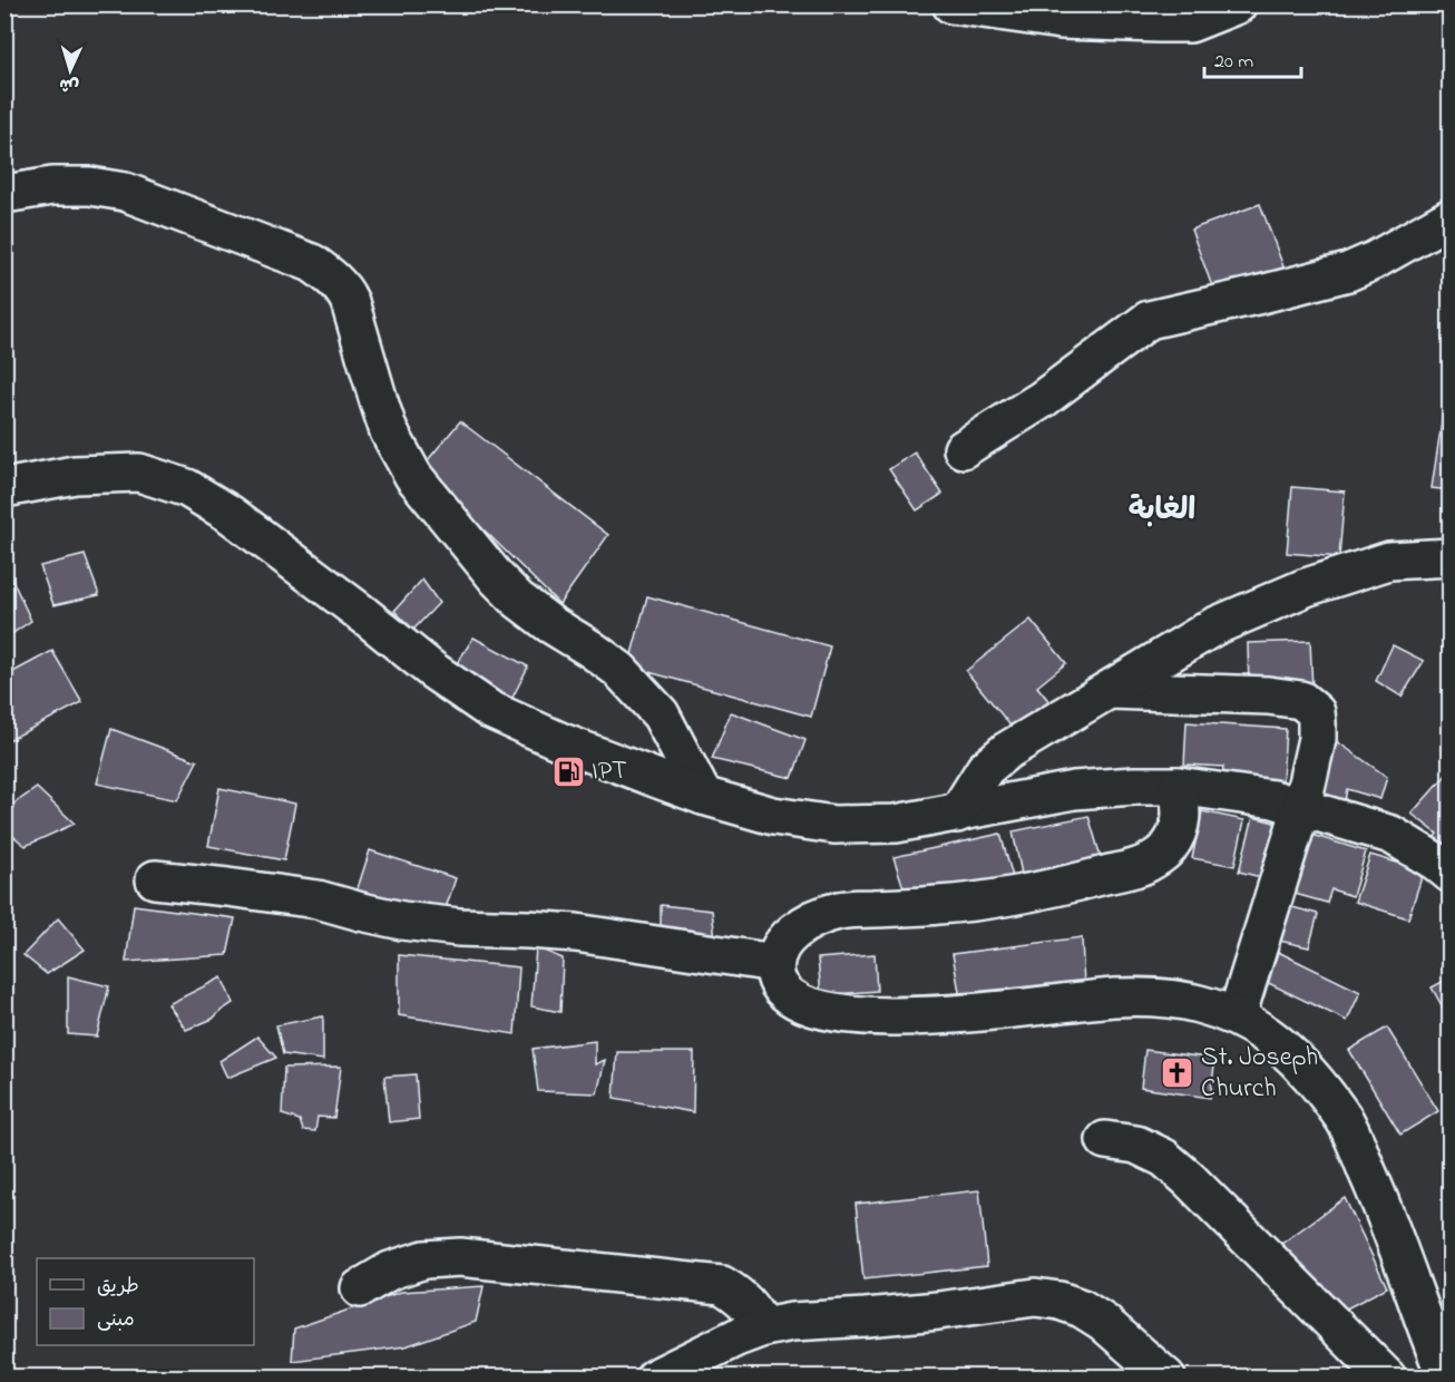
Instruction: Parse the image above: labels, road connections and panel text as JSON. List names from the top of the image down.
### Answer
{
  "districts": ["الغابة"],
  "places": {
    "fuel station": ["IPT"],
    "church": ["St. Joseph Church"]
  },
  "legend": ["طريق", "مبنى"],
  "scale_bar": "20 m",
  "north": "bottom"
}
